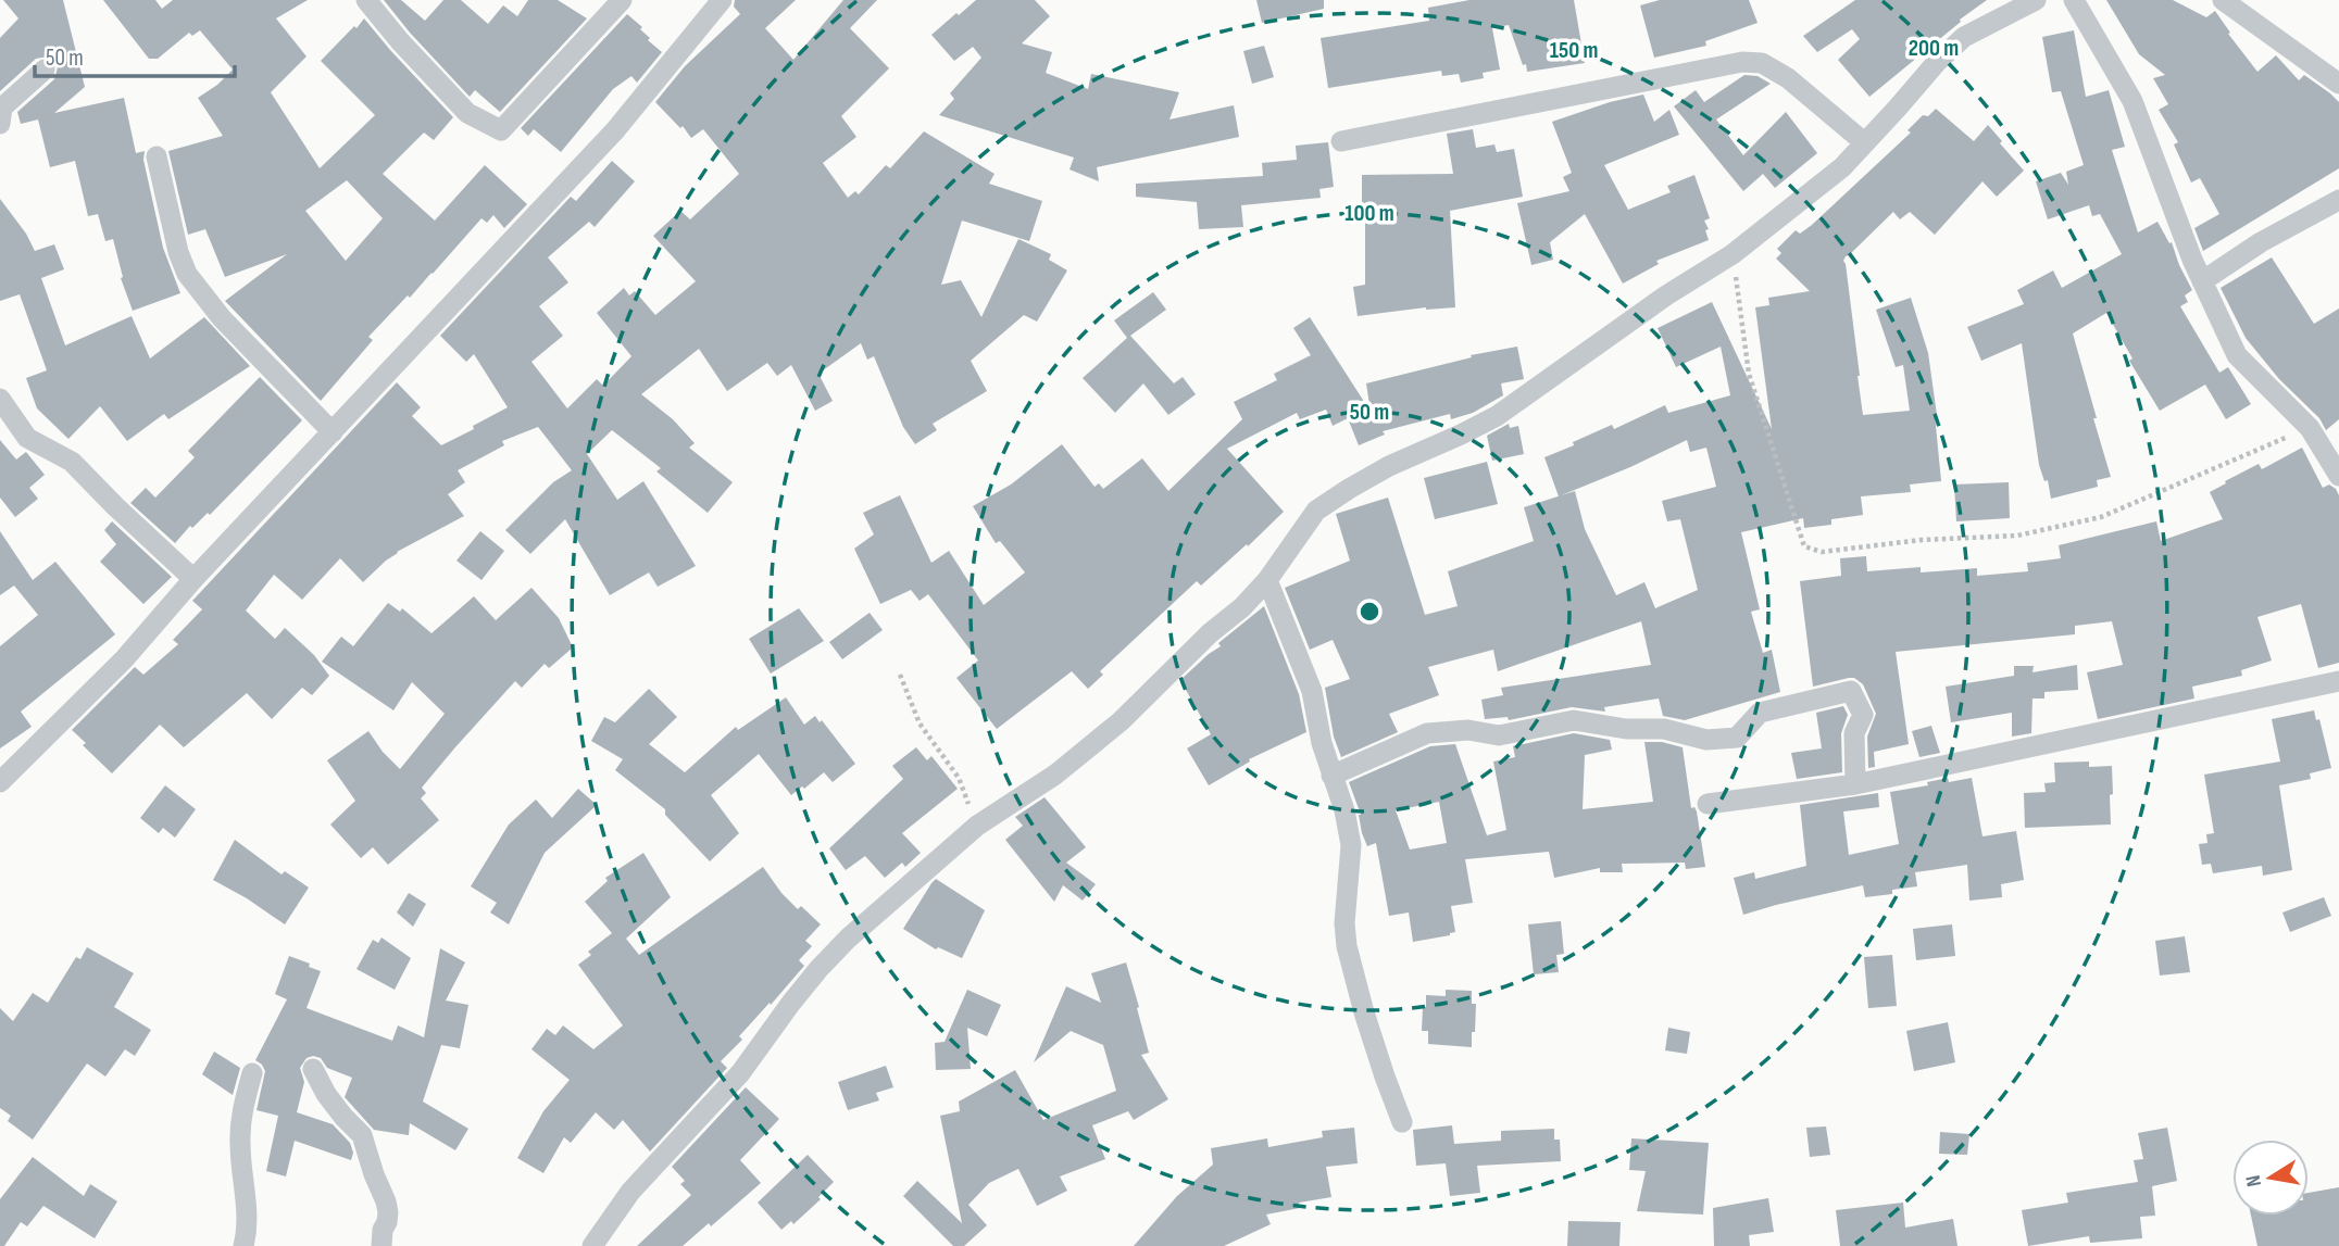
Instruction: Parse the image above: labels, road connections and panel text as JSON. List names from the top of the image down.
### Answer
{
  "scale_bar": "50 m",
  "north": "left",
  "rings": [
    "200 m",
    "150 m",
    "100 m",
    "50 m"
  ]
}
